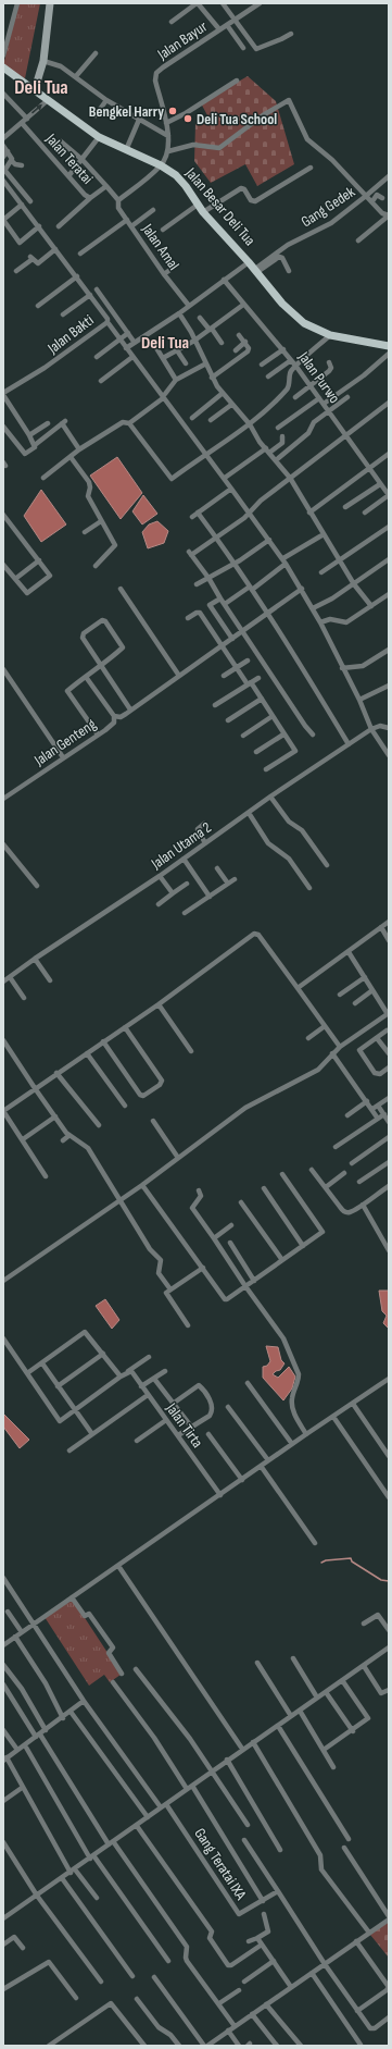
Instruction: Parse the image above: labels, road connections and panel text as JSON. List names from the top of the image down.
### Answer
{
  "streets": {
    "main road": ["Jalan Besar Deli Tua"],
    "street": [
      "Jalan Bayur",
      "Jalan Teratai",
      "Gang Gedek",
      "Jalan Amal",
      "Jalan Bakti",
      "Jalan Purwo",
      "Jalan Genteng",
      "Jalan Utama 2",
      "Jalan Tirta",
      "Gang Teratai IXA"
    ]
  },
  "crossings": [
    ["Jalan Bayur", "Jalan Besar Deli Tua"],
    ["Jalan Teratai", "Jalan Amal"],
    ["Jalan Besar Deli Tua", "Gang Gedek"],
    ["Jalan Bakti", "Jalan Genteng"],
    ["Jalan Bakti", "Jalan Utama 2"]
  ],
  "districts": ["Deli Tua", "Deli Tua"],
  "places": ["Bengkel Harry", "Deli Tua School"]
}
